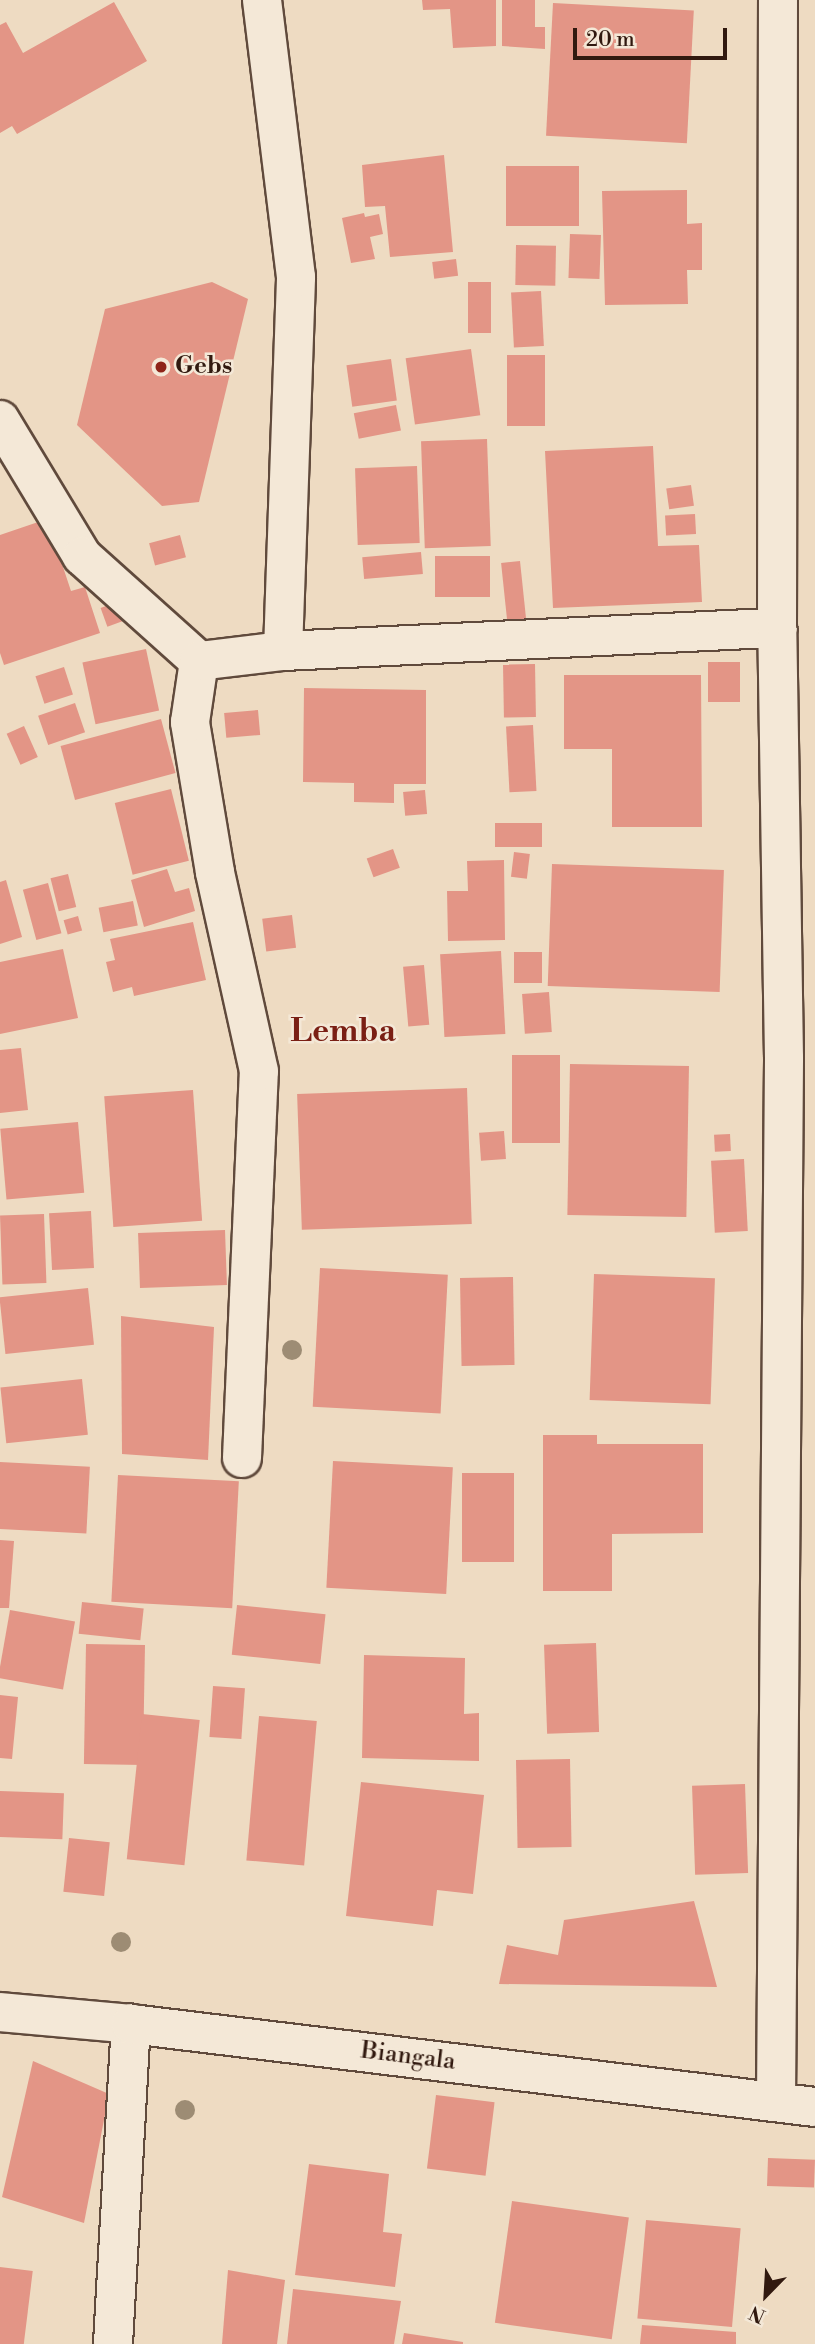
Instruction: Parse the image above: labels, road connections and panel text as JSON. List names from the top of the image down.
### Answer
{
  "streets": {
    "street": ["Biangala"]
  },
  "districts": ["Lemba"],
  "places": ["Gebs"],
  "scale_bar": "20 m",
  "north": "bottom left"
}
